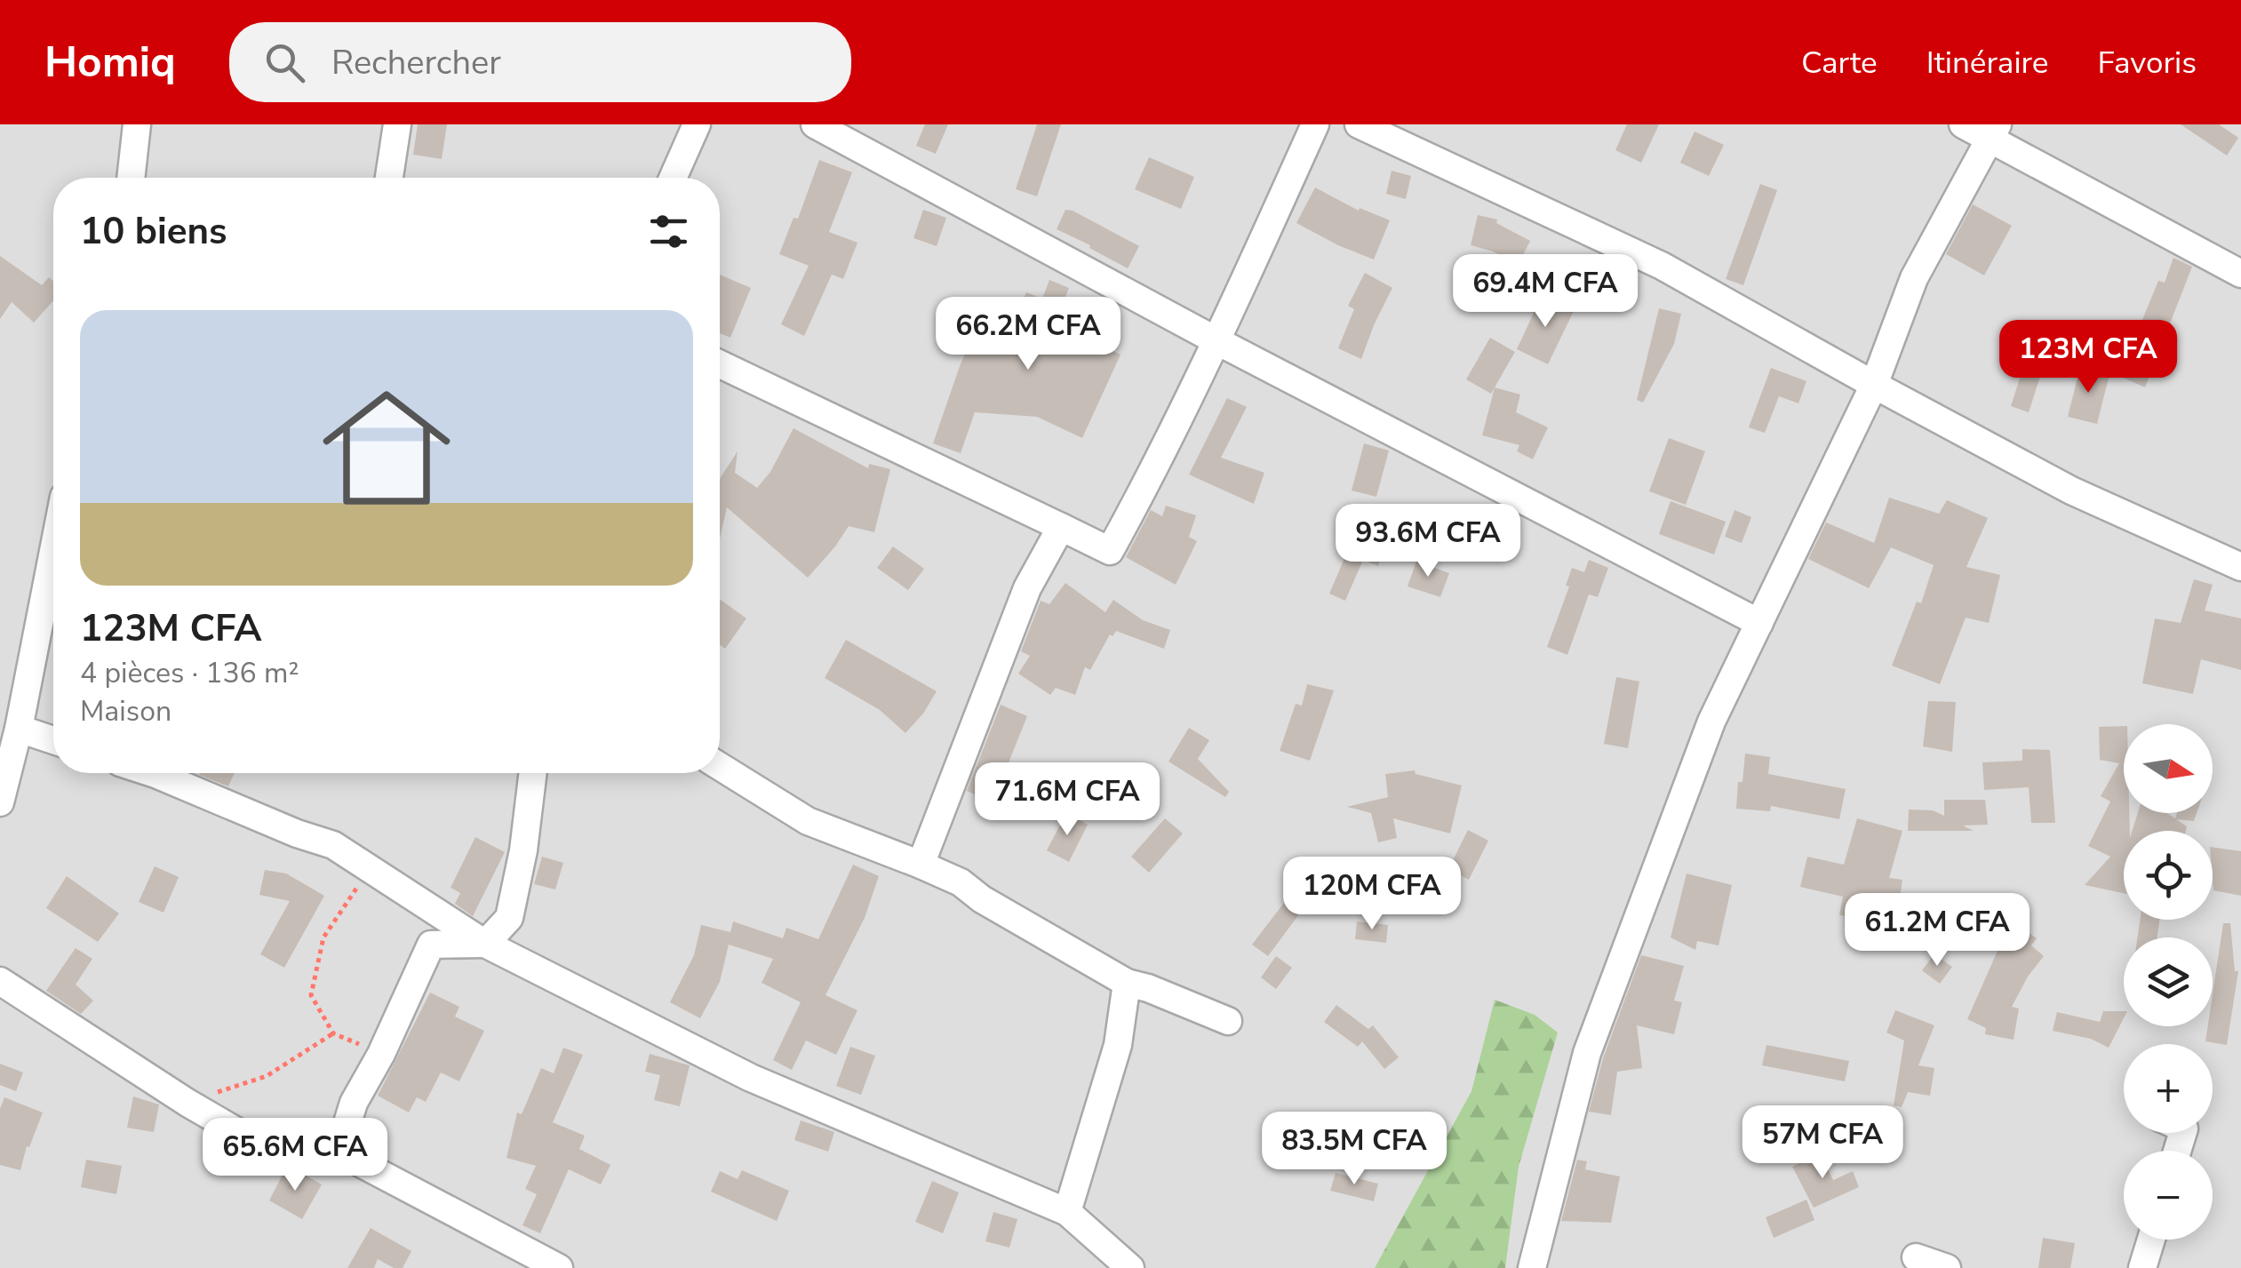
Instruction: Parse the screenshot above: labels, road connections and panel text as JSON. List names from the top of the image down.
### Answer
{
  "north": "right",
  "page": {
    "header": "Homiq",
    "search": "Rechercher",
    "nav": ["Carte", "Itinéraire", "Favoris"],
    "heading": "10 biens",
    "price": [
      "69.4M CFA",
      "66.2M CFA",
      "123M CFA",
      "93.6M CFA",
      "71.6M CFA",
      "120M CFA",
      "61.2M CFA",
      "57M CFA",
      "83.5M CFA",
      "65.6M CFA"
    ],
    "list": [
      {
        "name": "123M CFA",
        "note": "4 pièces · 136 m² · Maison"
      }
    ],
    "map_buttons": ["+", "−"]
  }
}
